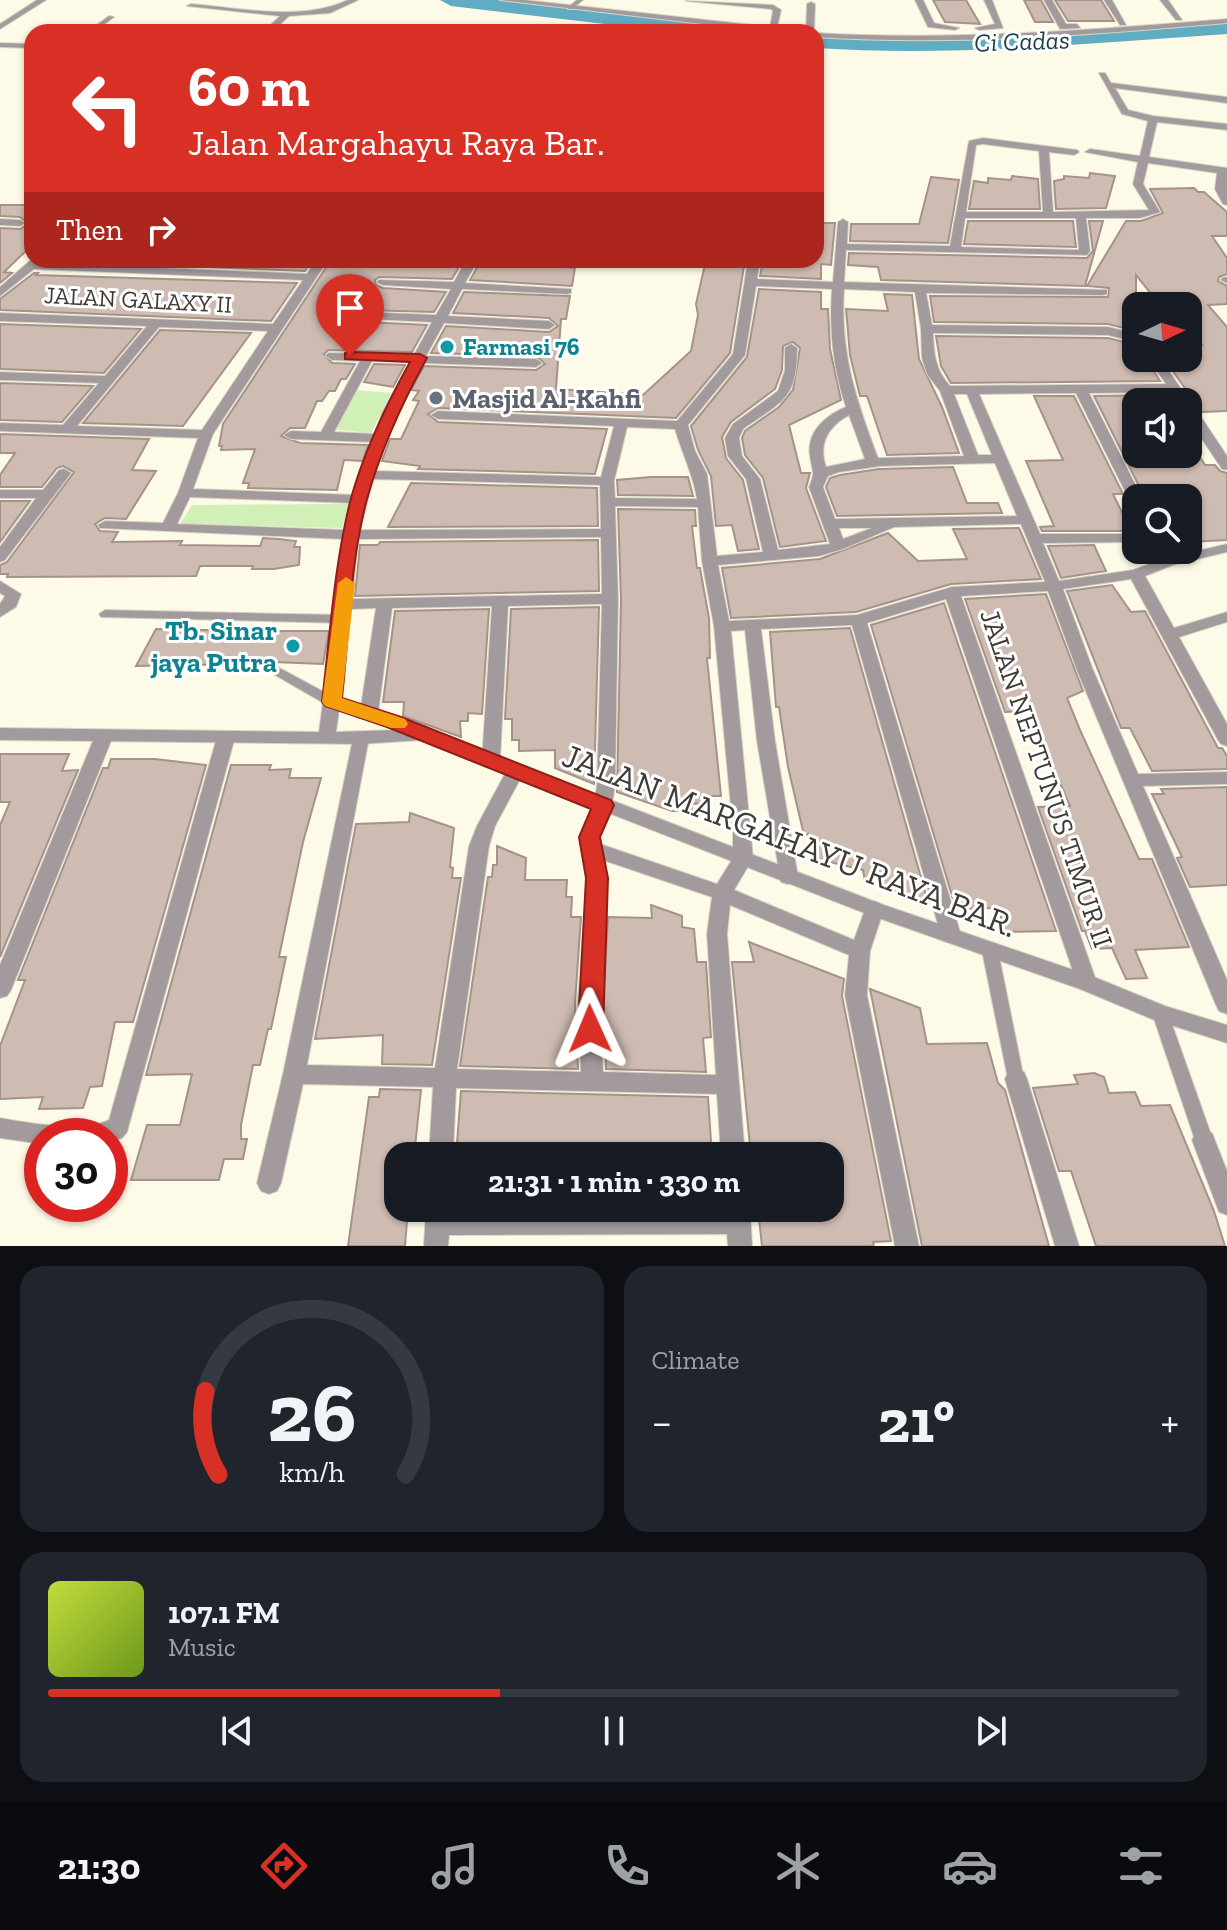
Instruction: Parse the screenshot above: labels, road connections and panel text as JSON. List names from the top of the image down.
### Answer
{
  "streets": {
    "street": ["JALAN GALAXY II", "JALAN NEPTUNUS TIMUR II", "JALAN MARGAHAYU RAYA BAR."]
  },
  "crossings": [
    ["JALAN NEPTUNUS TIMUR II", "JALAN MARGAHAYU RAYA BAR."]
  ],
  "water": ["Ci Cadas"],
  "places": ["Farmasi 76", "Masjid Al-Kahfi", "Tb. Sinar jaya Putra"],
  "north": "right",
  "page": {
    "turn": ["60 m", "Jalan Margahayu Raya Bar."],
    "then": "Then",
    "limit": "30",
    "trip": "21:31 · 1 min · 330 m",
    "tile": "Climate",
    "heat": ["−", "21°", "+"],
    "song": ["107.1 FM", "Music"],
    "tabs": "21:30",
    "gauge": ["26", "km/h"]
  }
}
